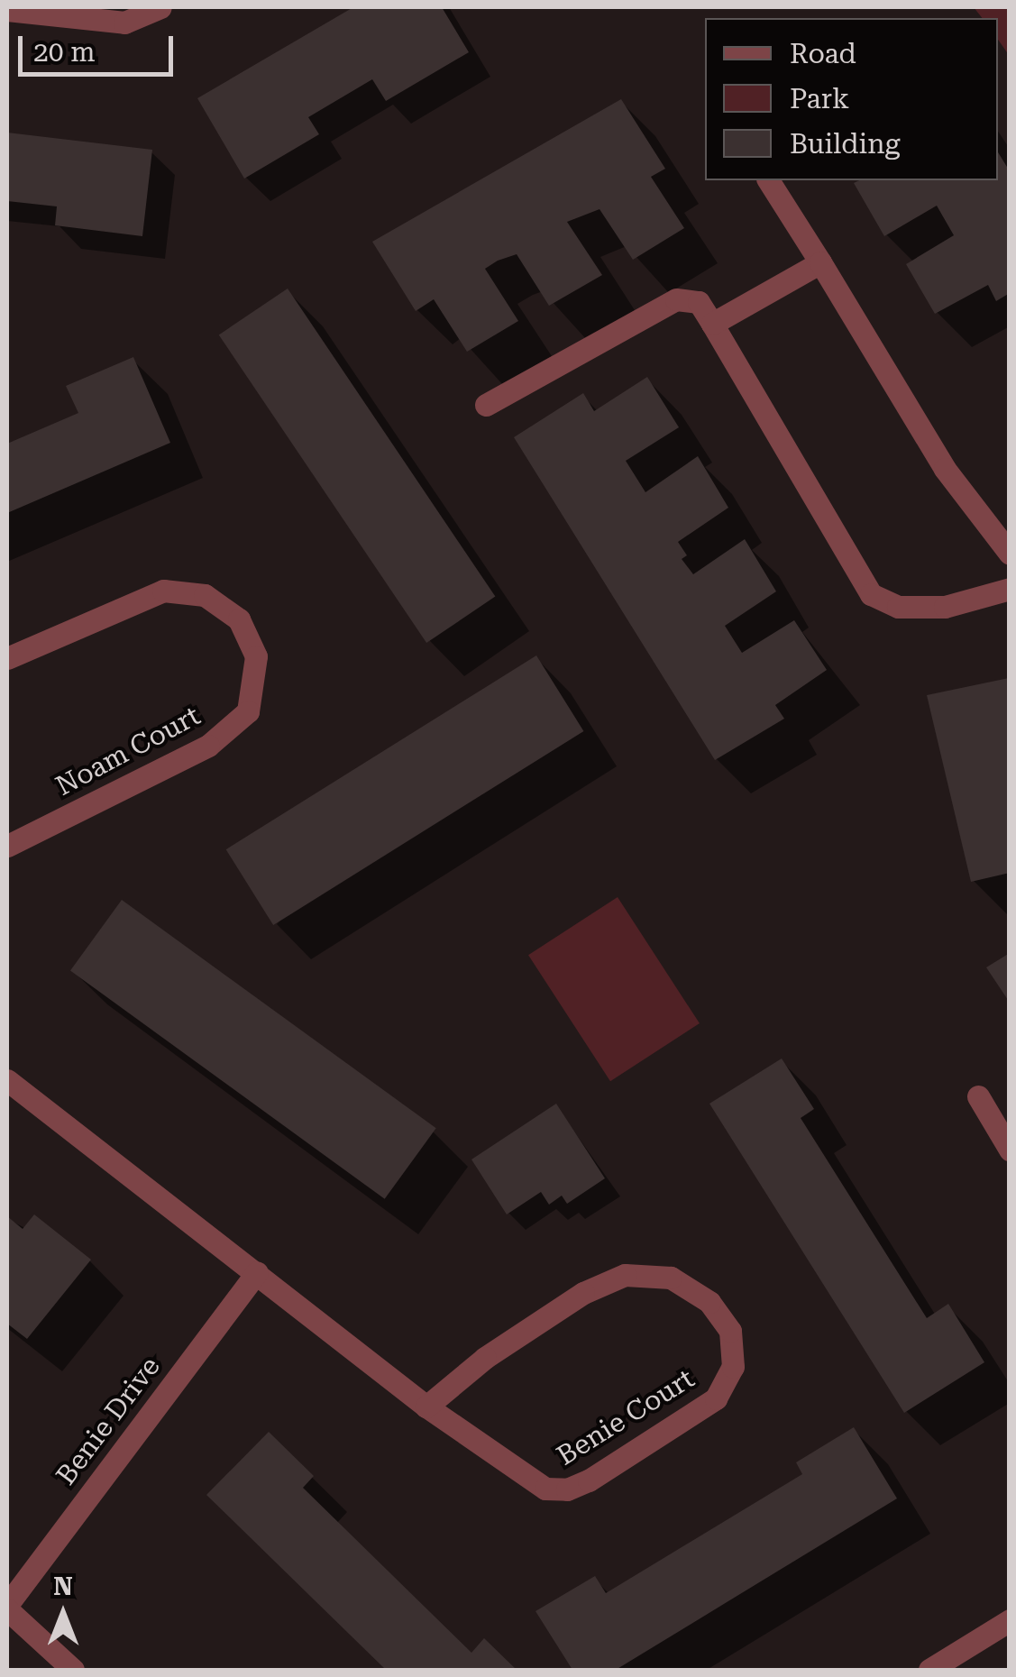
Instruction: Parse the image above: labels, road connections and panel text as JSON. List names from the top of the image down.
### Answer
{
  "streets": {
    "street": ["Noam Court", "Benie Court", "Benie Drive"]
  },
  "crossings": [
    ["Benie Court", "Benie Drive"]
  ],
  "legend": ["Road", "Park", "Building"],
  "scale_bar": "20 m",
  "north": "top"
}
